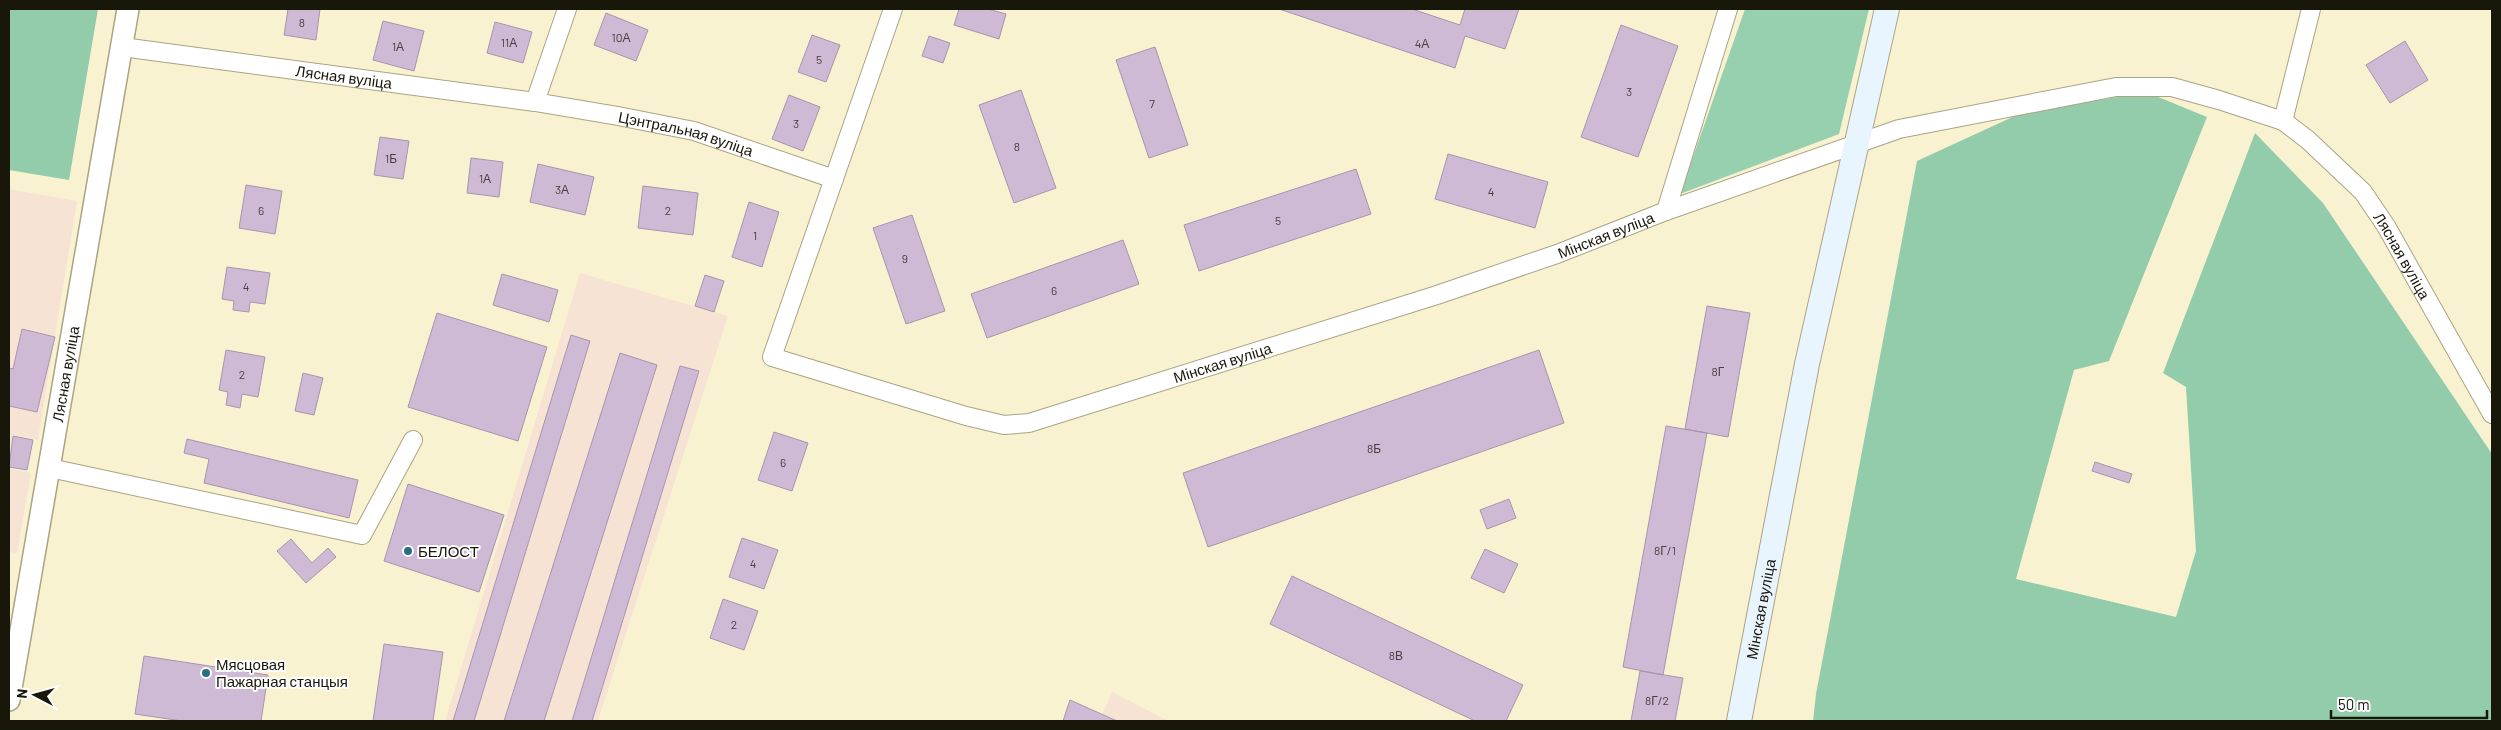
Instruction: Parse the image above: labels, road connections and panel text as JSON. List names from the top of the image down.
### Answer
{
  "streets": {
    "main road": ["Мінская вуліца"],
    "street": ["Лясная вуліца", "Цэнтральная вуліца"]
  },
  "crossings": [
    ["Лясная вуліца", "Цэнтральная вуліца"],
    ["Цэнтральная вуліца", "Мінская вуліца"]
  ],
  "places": ["БЕЛОСТ", "Мясцовая Пажарная станцыя"],
  "house_numbers": [
    "8",
    "10А",
    "11А",
    "4А",
    "1А",
    "5",
    "3",
    "7",
    "3",
    "8",
    "1Б",
    "1А",
    "3А",
    "4",
    "6",
    "2",
    "5",
    "1",
    "9",
    "4",
    "6",
    "8Г",
    "2",
    "8Б",
    "6",
    "8Г/1",
    "4",
    "2",
    "8В",
    "8Г/2"
  ],
  "scale_bar": "50 m",
  "north": "left"
}
